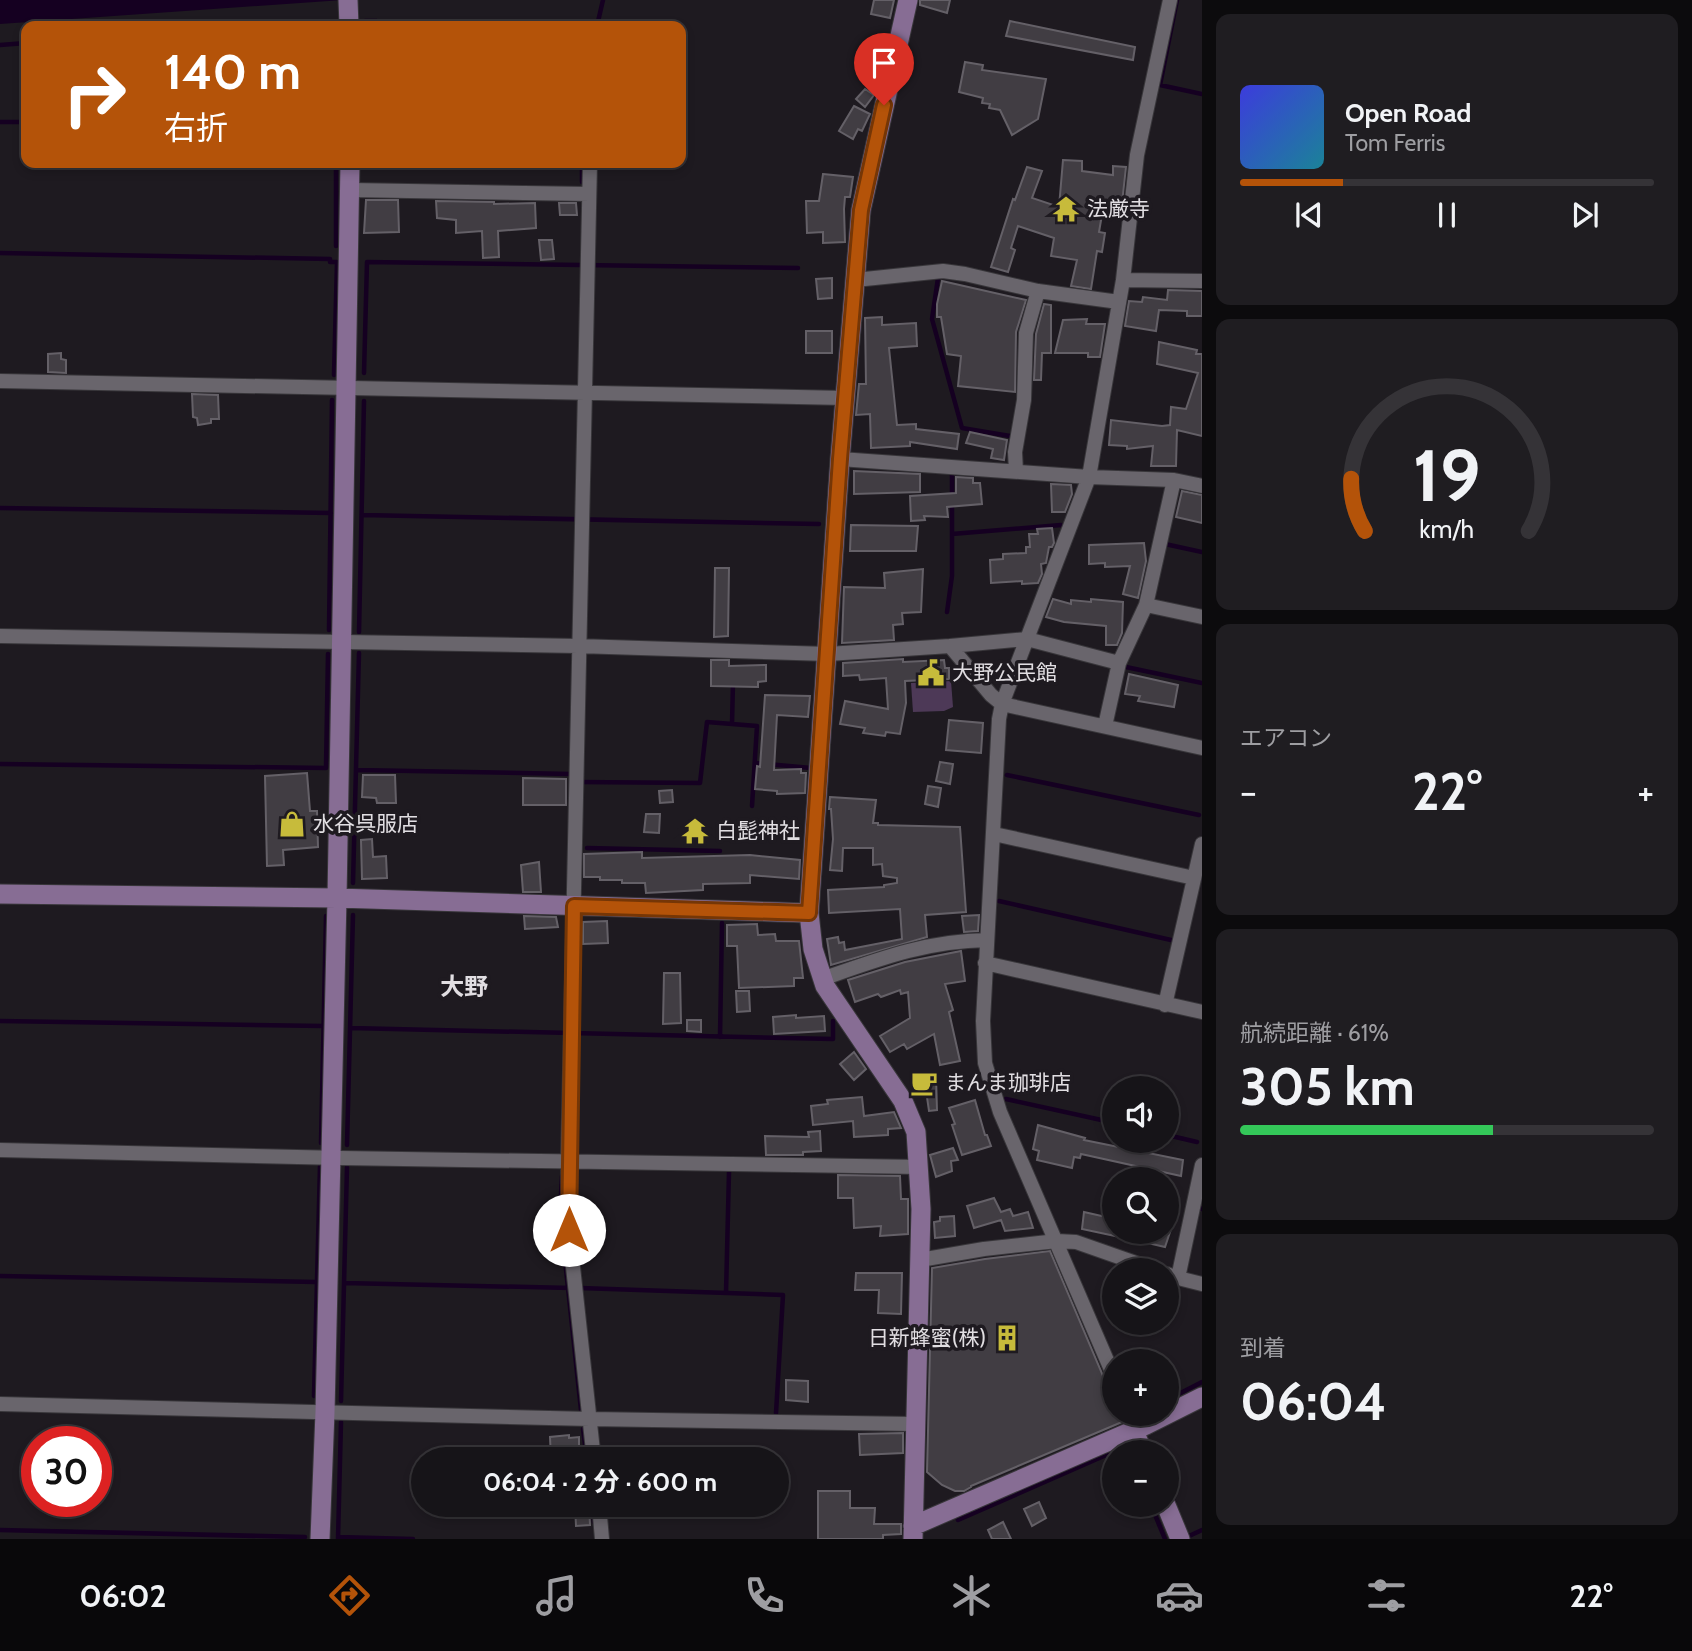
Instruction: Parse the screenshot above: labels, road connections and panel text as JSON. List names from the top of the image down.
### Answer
{
  "districts": ["大野"],
  "places": {
    "temple": ["法厳寺", "白髭神社"],
    "public building": ["大野公民館"],
    "shop": ["水谷呉服店"],
    "cafe": ["まんま珈琲店"],
    "building": ["日新蜂蜜(株)"]
  },
  "page": {
    "turn": ["140 m", "右折"],
    "song": ["Open Road", "Tom Ferris"],
    "tile": [
      "エアコン",
      ["航続距離 · 61%", "305 km"],
      ["到着", "06:04"]
    ],
    "heat": ["−", "22°", "+"],
    "map_buttons": ["+", "−"],
    "limit": "30",
    "trip": "06:04 · 2 分 · 600 m",
    "tabs": ["06:02", "22°"],
    "gauge": ["19", "km/h"]
  }
}
